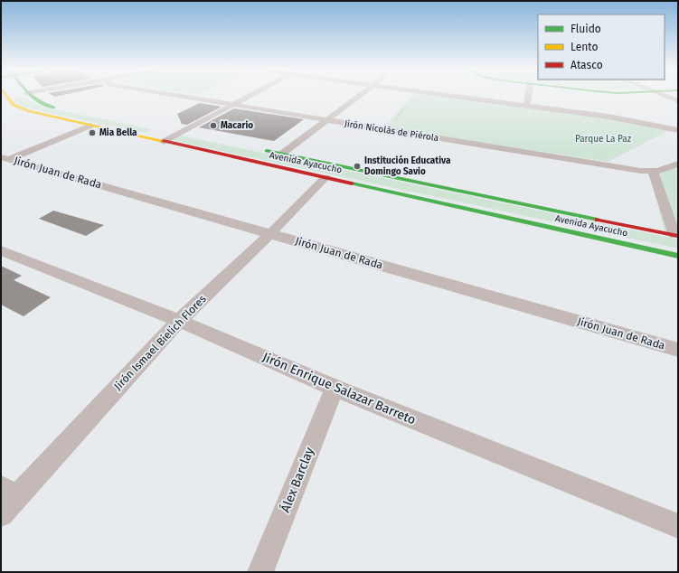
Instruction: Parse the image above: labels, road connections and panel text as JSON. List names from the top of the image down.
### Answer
{
  "streets": {
    "main road": ["Avenida Ayacucho"],
    "street": [
      "Jirón Nicolás de Piérola",
      "Jirón Juan de Rada",
      "Jirón Ismael Bielich Flores",
      "Jirón Enrique Salazar Barreto",
      "Álex Barclay"
    ]
  },
  "crossings": [
    ["Avenida Ayacucho", "Jirón Ismael Bielich Flores"],
    ["Jirón Juan de Rada", "Jirón Ismael Bielich Flores"],
    ["Jirón Ismael Bielich Flores", "Jirón Enrique Salazar Barreto"],
    ["Jirón Enrique Salazar Barreto", "Álex Barclay"]
  ],
  "parks": ["Parque La Paz"],
  "places": ["Macario", "Mia Bella", "Institución Educativa Domingo Savio"],
  "legend": ["Fluido", "Lento", "Atasco"]
}
